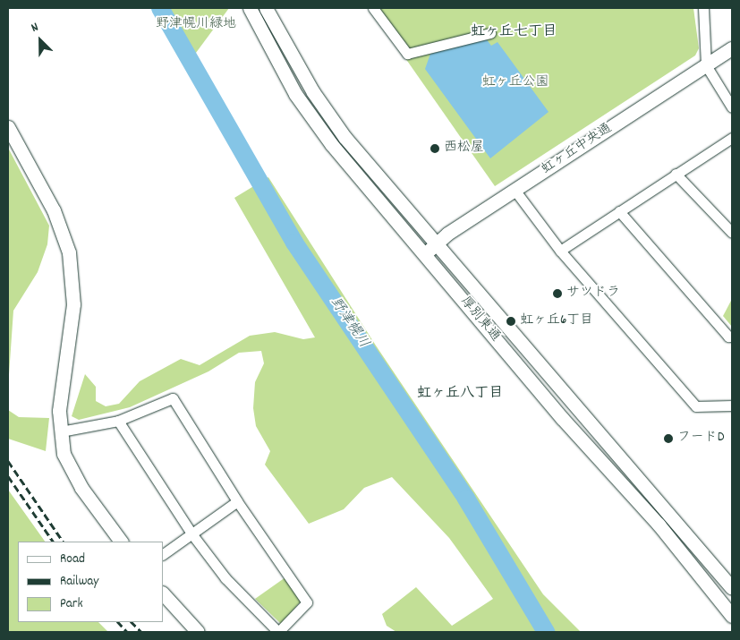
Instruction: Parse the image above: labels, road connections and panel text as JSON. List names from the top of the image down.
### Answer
{
  "streets": {
    "street": ["虹ヶ丘中央通", "厚別東通"]
  },
  "crossings": [
    ["虹ヶ丘中央通", "厚別東通"]
  ],
  "districts": ["虹ヶ丘七丁目", "虹ヶ丘八丁目"],
  "water": ["野津幌川"],
  "parks": ["野津幌川緑地", "虹ヶ丘公園"],
  "places": [
    "西松屋",
    "サツドラ",
    "虹ヶ丘6丁目",
    "フードD"
  ],
  "legend": ["Road", "Railway", "Park"],
  "north": "top left"
}
